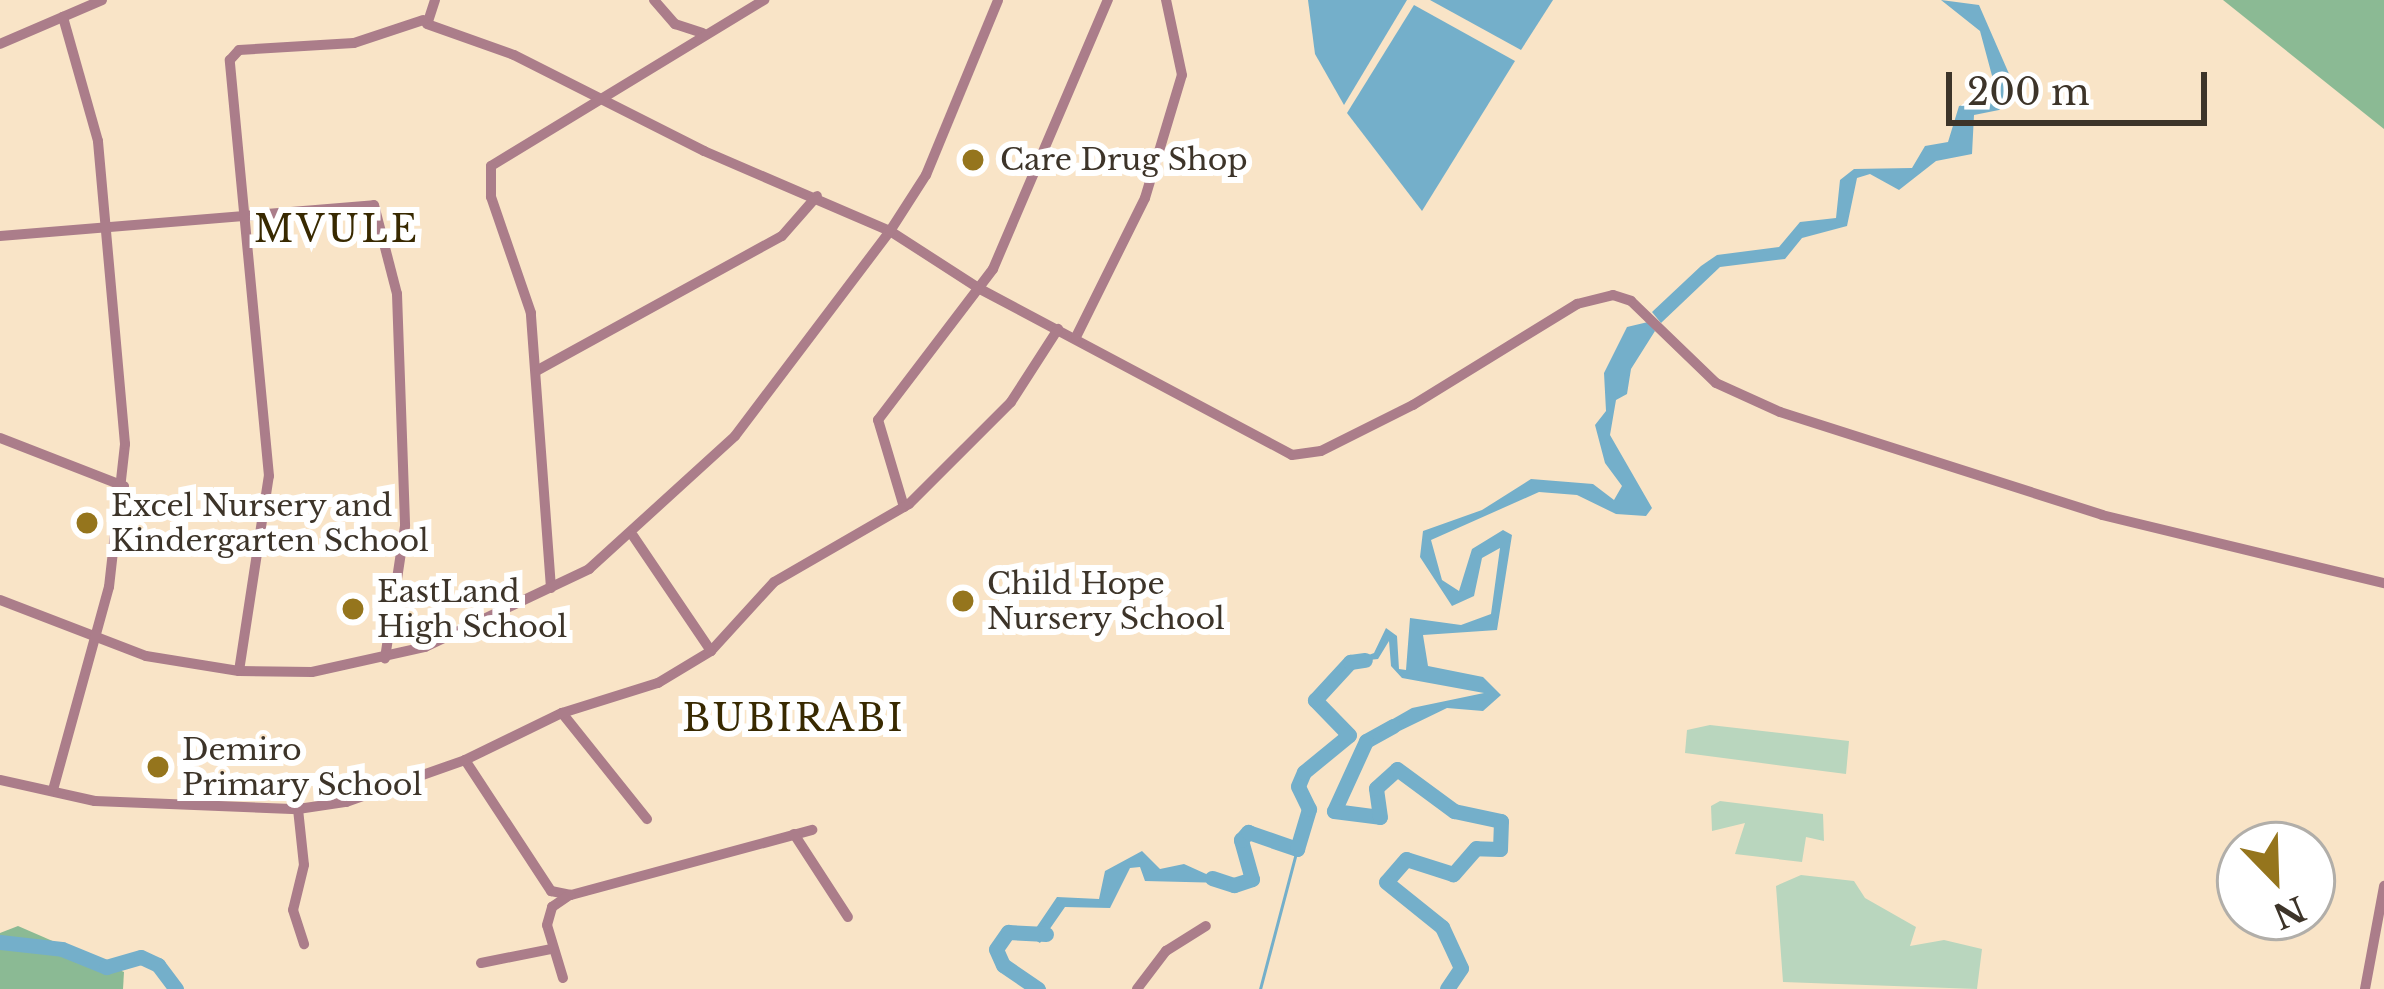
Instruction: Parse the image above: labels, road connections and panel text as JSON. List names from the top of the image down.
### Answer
{
  "districts": ["MVULE", "BUBIRABI"],
  "places": [
    "Care Drug Shop",
    "Excel Nursery and Kindergarten School",
    "Child Hope Nursery School",
    "EastLand High School",
    "Demiro Primary School"
  ],
  "scale_bar": "200 m",
  "north": "bottom right"
}
